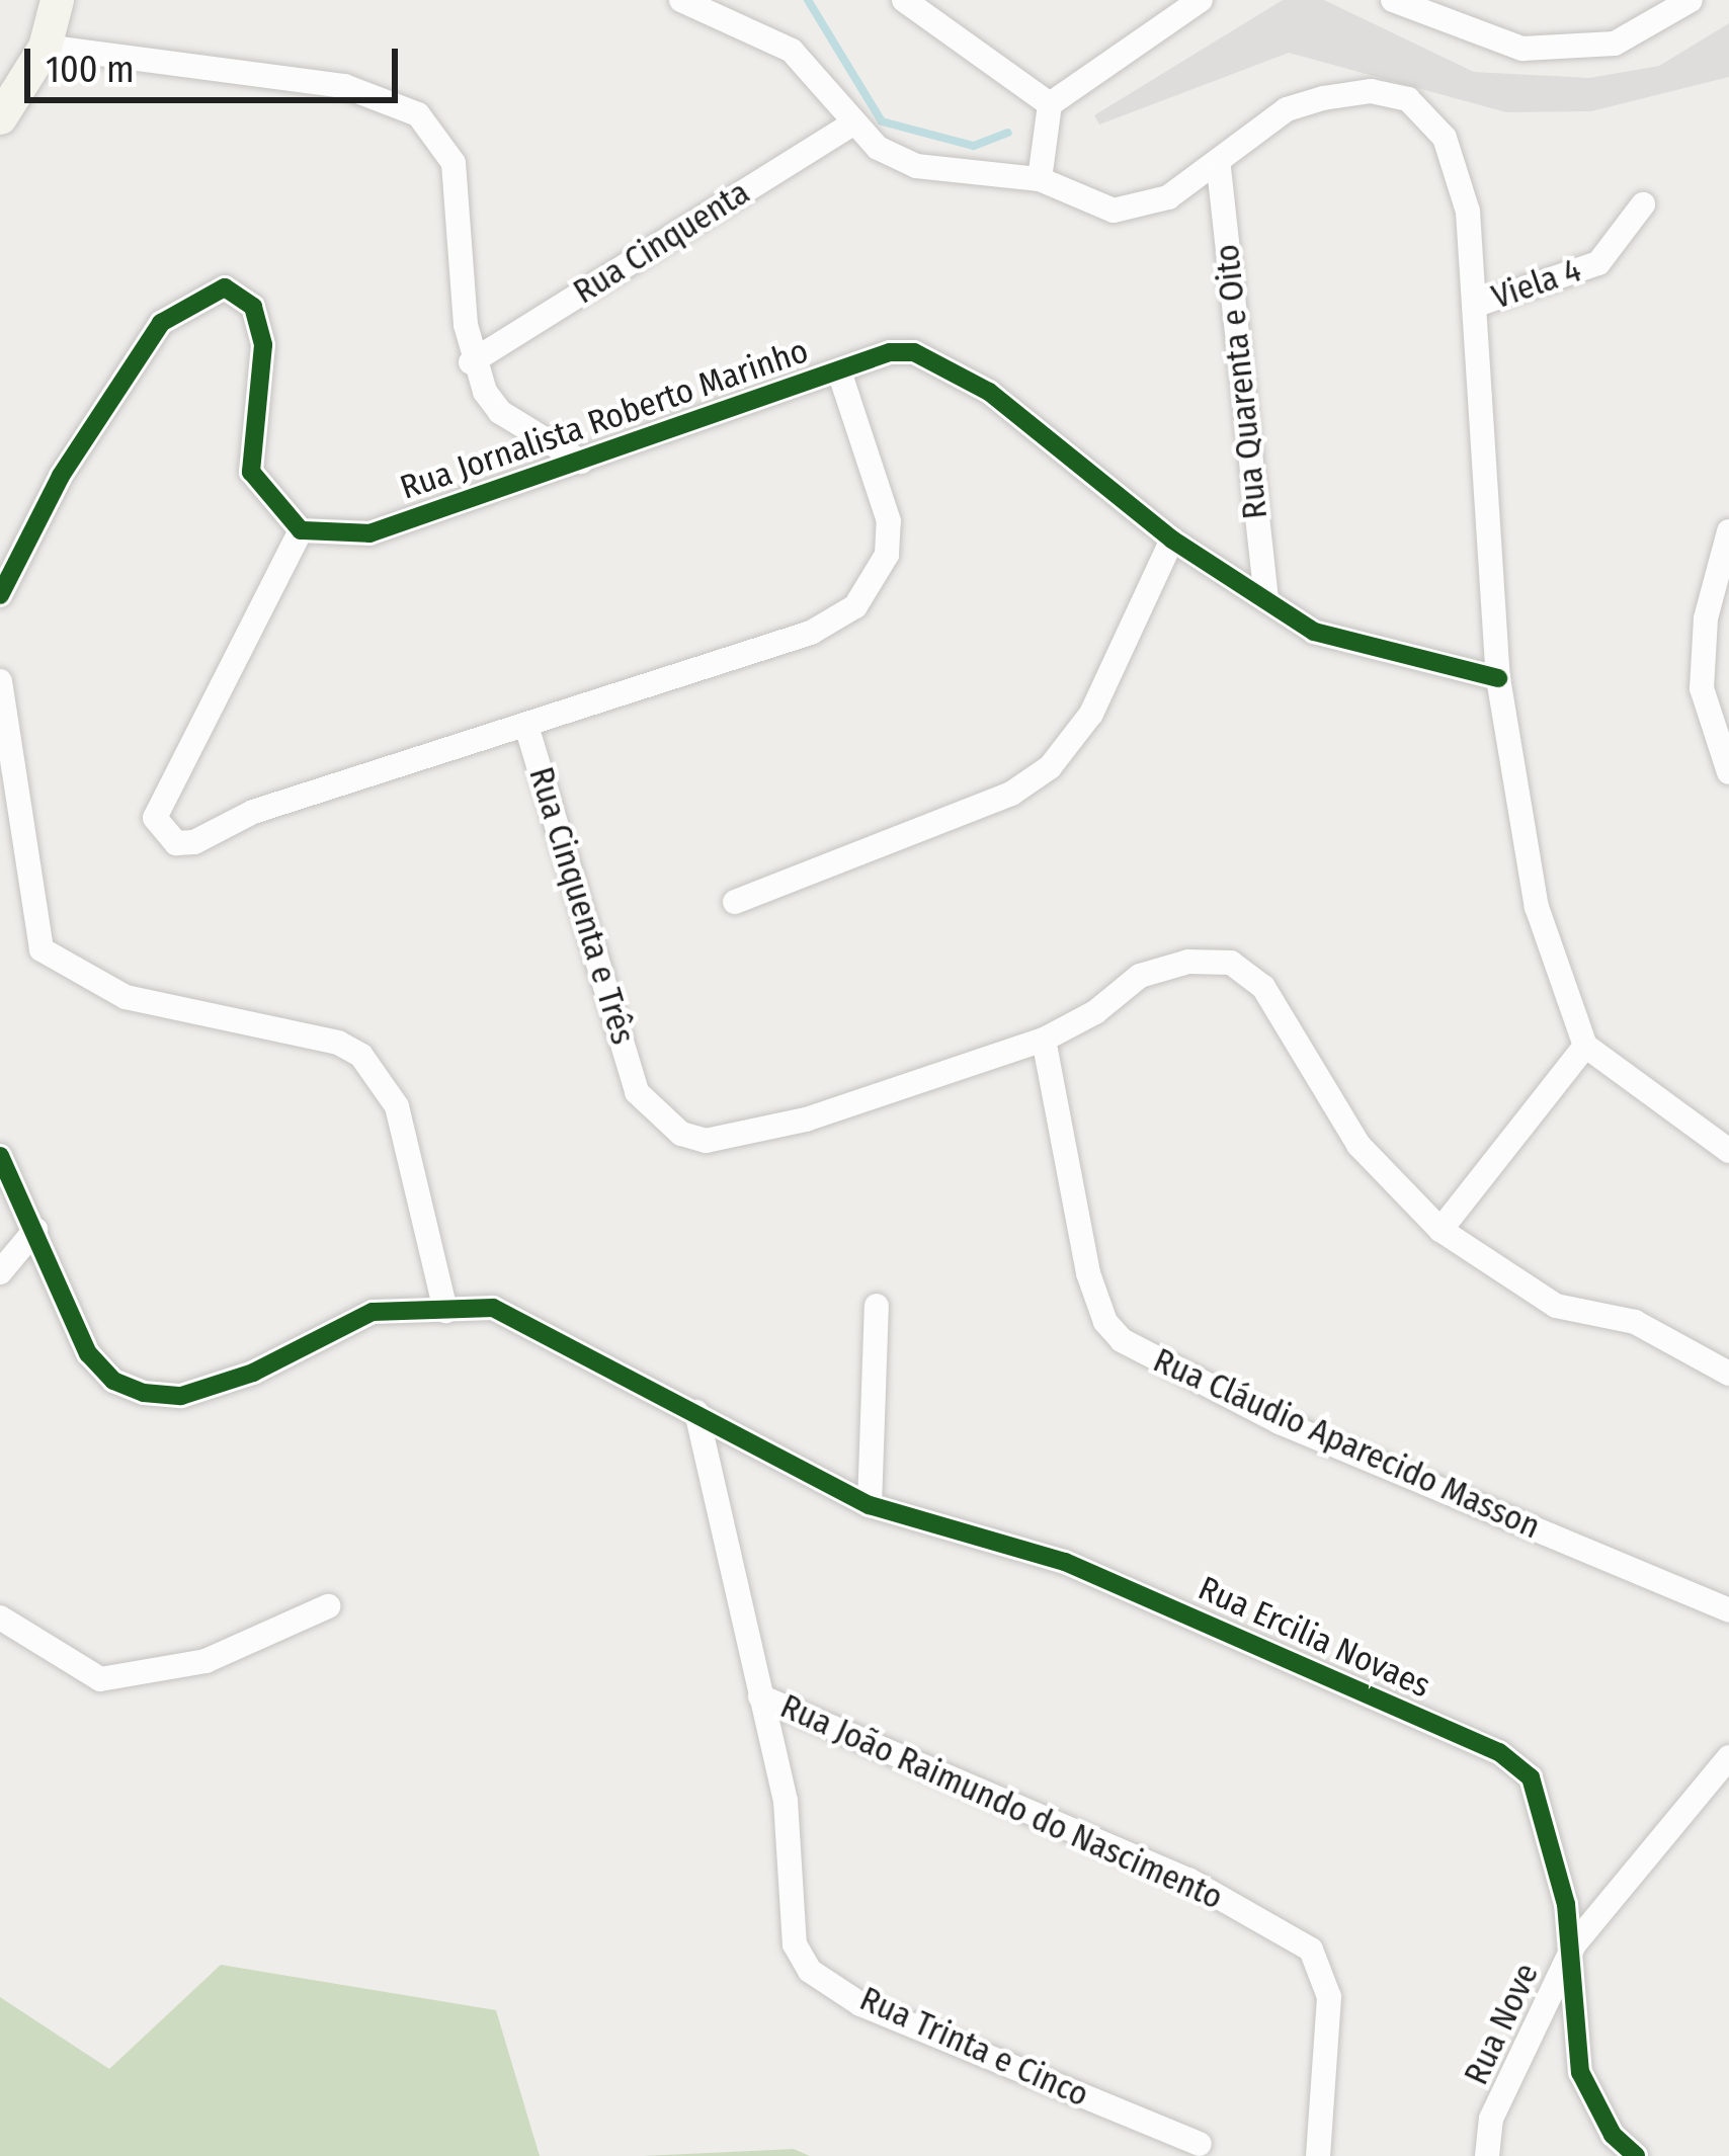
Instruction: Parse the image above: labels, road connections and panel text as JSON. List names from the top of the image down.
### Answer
{
  "streets": {
    "street": [
      "Rua Cinquenta",
      "Viela 4",
      "Rua Quarenta e Oito",
      "Rua Jornalista Roberto Marinho",
      "Rua Cinquenta e Três",
      "Rua Cláudio Aparecido Masson",
      "Rua Ercilia Novaes",
      "Rua João Raimundo do Nascimento",
      "Rua Nove",
      "Rua Trinta e Cinco"
    ]
  },
  "crossings": [
    ["Rua Quarenta e Oito", "Rua Jornalista Roberto Marinho"],
    ["Rua Jornalista Roberto Marinho", "Rua Cinquenta e Três"],
    ["Rua Cinquenta e Três", "Rua Cláudio Aparecido Masson"],
    ["Rua Ercilia Novaes", "Rua Nove"],
    ["Rua Ercilia Novaes", "Rua Trinta e Cinco"],
    ["Rua João Raimundo do Nascimento", "Rua Trinta e Cinco"]
  ],
  "scale_bar": "100 m"
}
